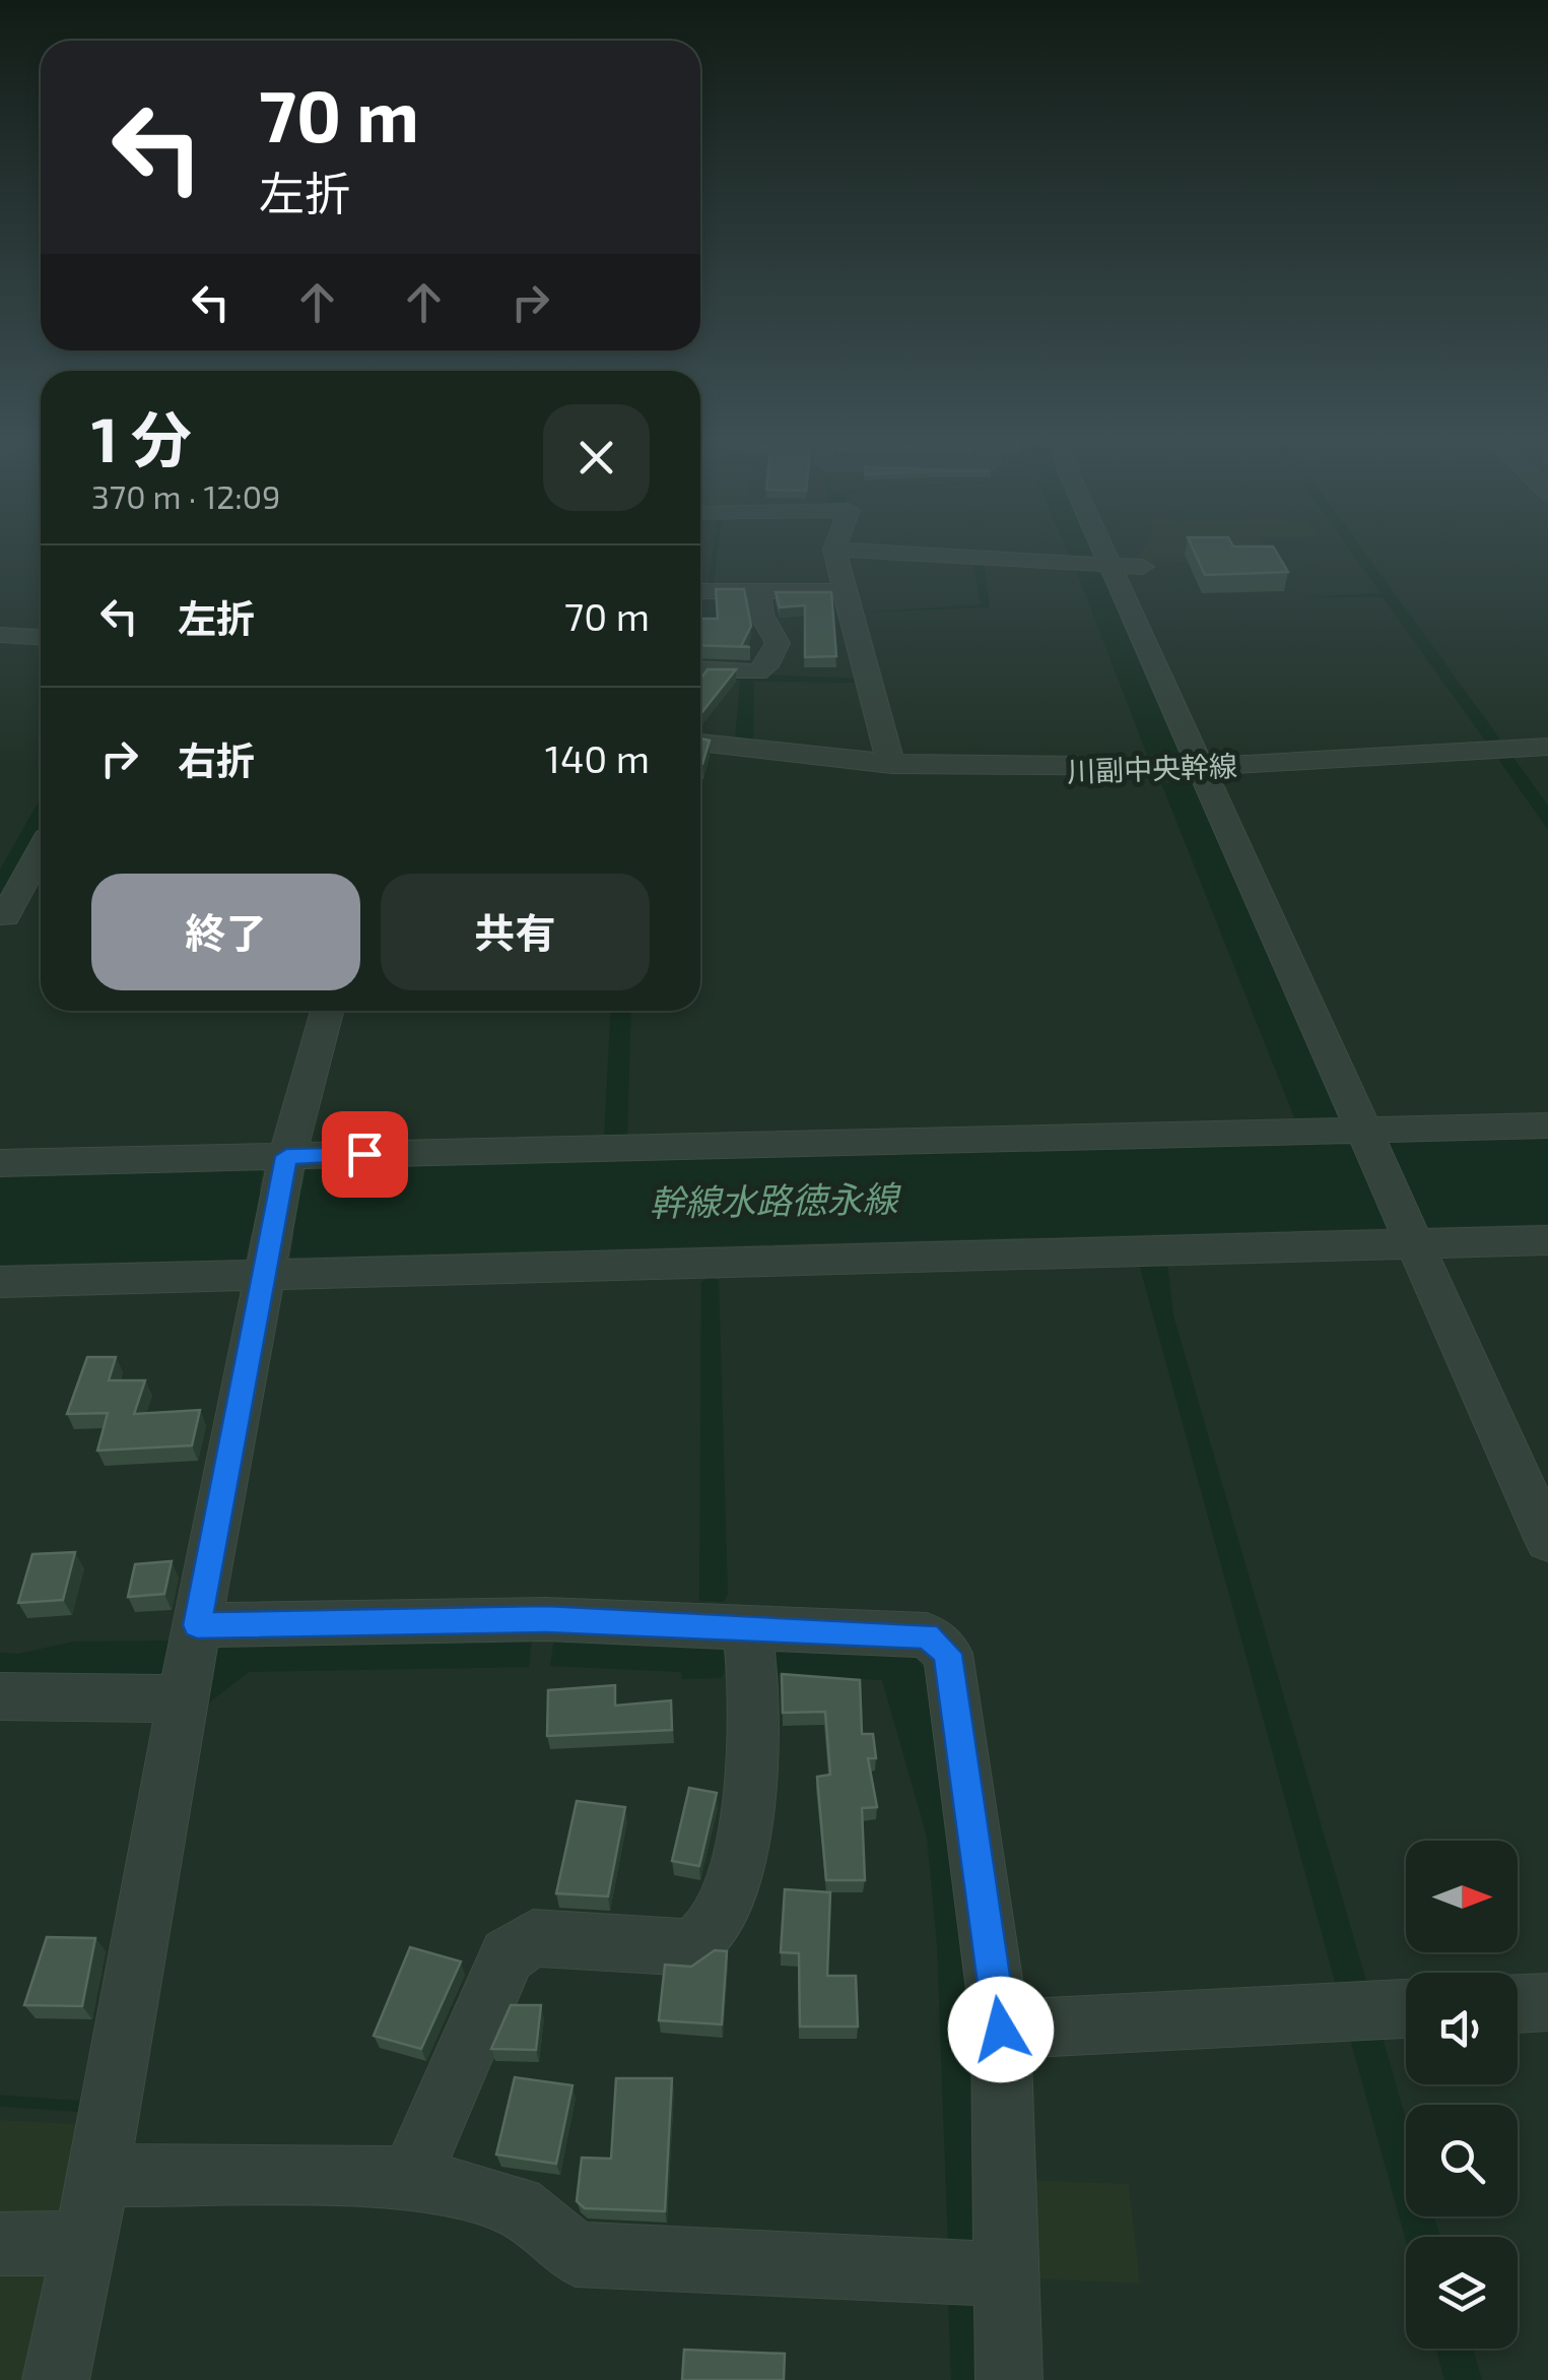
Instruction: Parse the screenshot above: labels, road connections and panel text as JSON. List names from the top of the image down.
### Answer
{
  "streets": {
    "street": ["川副中央幹線"]
  },
  "water": ["幹線水路徳永線"],
  "north": "right",
  "page": {
    "turn": ["70 m", "左折"],
    "heading": ["1 分", "370 m · 12:09"],
    "list": [
      {
        "name": "左折",
        "value": "70 m"
      },
      {
        "name": "右折",
        "value": "140 m"
      }
    ],
    "buttons": ["終了", "共有"]
  }
}
